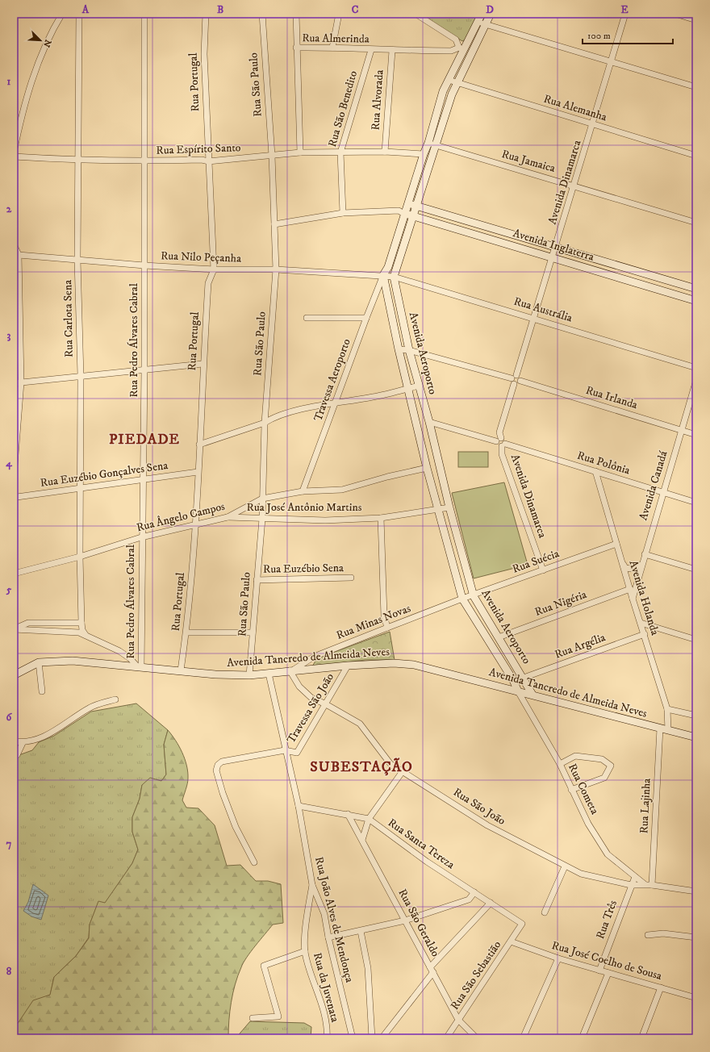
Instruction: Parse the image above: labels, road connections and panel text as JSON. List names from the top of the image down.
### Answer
{
  "streets": {
    "street": [
      "Rua Almerinda",
      "Rua Portugal",
      "Rua São Paulo",
      "Rua Alvorada",
      "Rua Alemanha",
      "Rua São Benedito",
      "Rua Espírito Santo",
      "Rua Jamaica",
      "Avenida Dinamarca",
      "Avenida Inglaterra",
      "Rua Nilo Peçanha",
      "Rua Austrália",
      "Rua Carlota Sena",
      "Rua Pedro Álvares Cabral",
      "Avenida Aeroporto",
      "Travessa Aeroporto",
      "Rua Irlanda",
      "Rua Polônia",
      "Rua Euzébio Gonçalves Sena",
      "Avenida Canadá",
      "Rua José Antônio Martins",
      "Rua Ângelo Campos",
      "Rua Suécia",
      "Rua Euzébio Sena",
      "Avenida Holanda",
      "Rua Nigéria",
      "Rua Minas Novas",
      "Rua Argélia",
      "Avenida Tancredo de Almeida Neves",
      "Travessa São João",
      "Rua Cometa",
      "Rua Lajinha",
      "Rua São João",
      "Rua Santa Tereza",
      "Rua João Alves de Mendonça",
      "Rua Três",
      "Rua São Geraldo",
      "Rua José Coelho de Sousa",
      "Rua São Sebastião",
      "Rua da Juvenata"
    ]
  },
  "crossings": [
    ["Rua Almerinda", "Rua Alvorada"],
    ["Rua Almerinda", "Rua São Benedito"],
    ["Rua Almerinda", "Rua Espírito Santo"],
    ["Rua Portugal", "Rua Espírito Santo"],
    ["Rua Portugal", "Rua Nilo Peçanha"],
    ["Rua Portugal", "Rua Euzébio Gonçalves Sena"],
    ["Rua Portugal", "Rua Ângelo Campos"],
    ["Rua Portugal", "Avenida Tancredo de Almeida Neves"],
    ["Rua São Paulo", "Rua Espírito Santo"],
    ["Rua São Paulo", "Rua Nilo Peçanha"],
    ["Rua São Paulo", "Rua José Antônio Martins"],
    ["Rua São Paulo", "Rua Ângelo Campos"],
    ["Rua São Paulo", "Rua Euzébio Sena"],
    ["Rua São Paulo", "Avenida Tancredo de Almeida Neves"],
    ["Rua Alvorada", "Rua Espírito Santo"],
    ["Rua Alemanha", "Avenida Dinamarca"],
    ["Rua Alemanha", "Avenida Aeroporto"],
    ["Rua São Benedito", "Rua Espírito Santo"],
    ["Rua Espírito Santo", "Rua Carlota Sena"],
    ["Rua Espírito Santo", "Rua Pedro Álvares Cabral"],
    ["Rua Jamaica", "Avenida Dinamarca"],
    ["Rua Jamaica", "Avenida Aeroporto"],
    ["Avenida Dinamarca", "Avenida Inglaterra"],
    ["Avenida Dinamarca", "Rua Austrália"],
    ["Avenida Dinamarca", "Rua Irlanda"],
    ["Avenida Dinamarca", "Rua Polônia"],
    ["Avenida Dinamarca", "Rua Suécia"],
    ["Avenida Inglaterra", "Avenida Aeroporto"],
    ["Rua Nilo Peçanha", "Rua Austrália"],
    ["Rua Nilo Peçanha", "Rua Carlota Sena"],
    ["Rua Nilo Peçanha", "Rua Pedro Álvares Cabral"],
    ["Rua Nilo Peçanha", "Avenida Aeroporto"],
    ["Rua Nilo Peçanha", "Travessa Aeroporto"],
    ["Rua Austrália", "Avenida Aeroporto"],
    ["Rua Austrália", "Travessa Aeroporto"],
    ["Rua Carlota Sena", "Rua Euzébio Gonçalves Sena"],
    ["Rua Carlota Sena", "Rua Ângelo Campos"],
    ["Rua Pedro Álvares Cabral", "Rua Euzébio Gonçalves Sena"],
    ["Rua Pedro Álvares Cabral", "Rua Ângelo Campos"],
    ["Rua Pedro Álvares Cabral", "Avenida Tancredo de Almeida Neves"],
    ["Avenida Aeroporto", "Travessa Aeroporto"],
    ["Avenida Aeroporto", "Rua José Antônio Martins"],
    ["Avenida Aeroporto", "Rua Ângelo Campos"],
    ["Avenida Aeroporto", "Rua Suécia"],
    ["Avenida Aeroporto", "Rua Nigéria"],
    ["Avenida Aeroporto", "Rua Minas Novas"],
    ["Avenida Aeroporto", "Rua Argélia"],
    ["Avenida Aeroporto", "Avenida Tancredo de Almeida Neves"],
    ["Avenida Aeroporto", "Rua Cometa"],
    ["Travessa Aeroporto", "Rua Ângelo Campos"],
    ["Rua Irlanda", "Avenida Canadá"],
    ["Rua Polônia", "Avenida Canadá"],
    ["Rua Polônia", "Avenida Holanda"],
    ["Avenida Canadá", "Avenida Holanda"],
    ["Rua José Antônio Martins", "Rua Ângelo Campos"],
    ["Rua Suécia", "Avenida Holanda"],
    ["Rua Suécia", "Rua Minas Novas"],
    ["Avenida Holanda", "Rua Nigéria"],
    ["Avenida Holanda", "Rua Argélia"],
    ["Avenida Holanda", "Avenida Tancredo de Almeida Neves"],
    ["Rua Minas Novas", "Avenida Tancredo de Almeida Neves"],
    ["Rua Minas Novas", "Rua São João"],
    ["Avenida Tancredo de Almeida Neves", "Travessa São João"],
    ["Avenida Tancredo de Almeida Neves", "Rua Cometa"],
    ["Avenida Tancredo de Almeida Neves", "Rua Lajinha"],
    ["Avenida Tancredo de Almeida Neves", "Rua São João"],
    ["Avenida Tancredo de Almeida Neves", "Rua João Alves de Mendonça"],
    ["Travessa São João", "Rua São João"],
    ["Travessa São João", "Rua João Alves de Mendonça"],
    ["Rua Cometa", "Rua São João"],
    ["Rua Cometa", "Rua Três"],
    ["Rua Lajinha", "Rua São João"],
    ["Rua São João", "Rua Três"],
    ["Rua Santa Tereza", "Rua João Alves de Mendonça"],
    ["Rua Santa Tereza", "Rua São Geraldo"],
    ["Rua Santa Tereza", "Rua São Sebastião"],
    ["Rua João Alves de Mendonça", "Rua da Juvenata"],
    ["Rua Três", "Rua José Coelho de Sousa"],
    ["Rua São Geraldo", "Rua São Sebastião"],
    ["Rua José Coelho de Sousa", "Rua São Sebastião"]
  ],
  "districts": ["PIEDADE", "SUBESTAÇÃO"],
  "scale_bar": "100 m",
  "north": "bottom right",
  "grid": {
    "columns": [
      "A",
      "B",
      "C",
      "D",
      "E"
    ],
    "rows": [
      "1",
      "2",
      "3",
      "4",
      "5",
      "6",
      "7",
      "8"
    ]
  }
}
